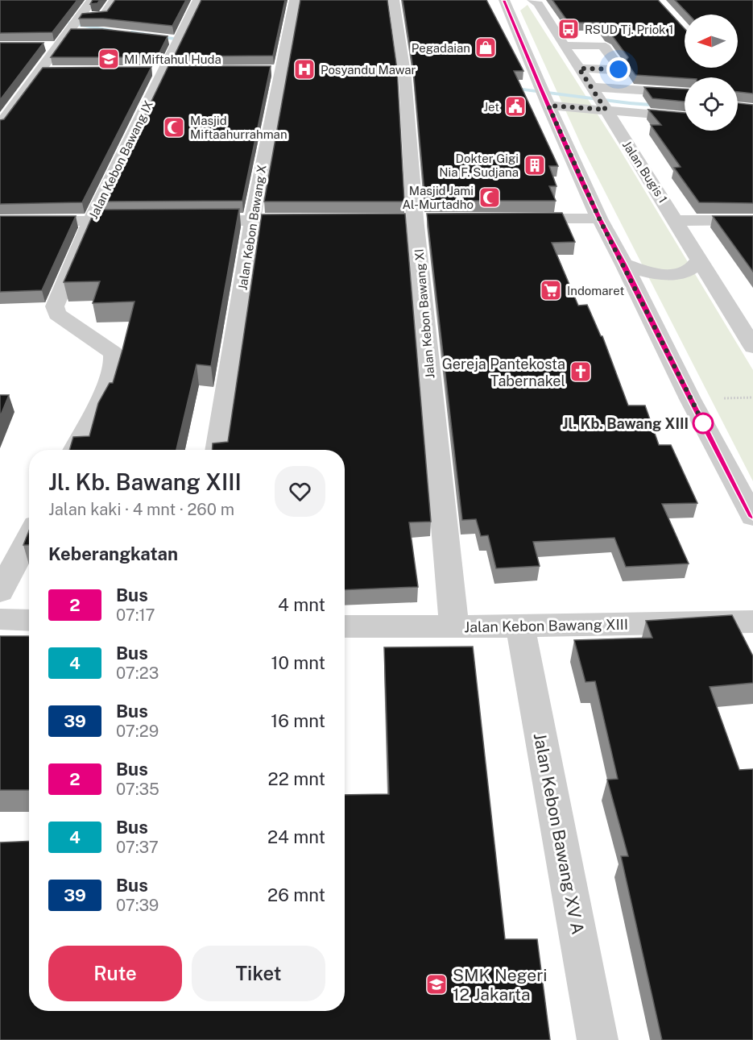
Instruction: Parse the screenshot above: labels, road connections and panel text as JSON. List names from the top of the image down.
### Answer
{
  "streets": {
    "street": [
      "Jalan Kebon Bawang IX",
      "Jalan Bugis 1",
      "Jalan Kebon Bawang X",
      "Jalan Kebon Bawang XI",
      "Jalan Kebon Bawang XIII",
      "Jalan Kebon Bawang XV A"
    ]
  },
  "crossings": [
    ["Jalan Kebon Bawang XI", "Jalan Kebon Bawang XIII"],
    ["Jalan Kebon Bawang XIII", "Jalan Kebon Bawang XV A"]
  ],
  "places": {
    "bus stop": ["RSUD Tj. Priok 1"],
    "shop": ["Pegadaian"],
    "school or university": ["MI Miftahul Huda", "SMK Negeri 12 Jakarta"],
    "hospital": ["Posyandu Mawar"],
    "public building": ["Jet"],
    "mosque": ["Masjid Miftaahurrahman", "Masjid Jami Al-Murtadho"],
    "building": ["Dokter Gigi Nia F. Sudjana"],
    "supermarket": ["Indomaret"],
    "church": ["Gereja Pantekosta Tabernakel"],
    "other": ["Jl. Kb. Bawang XIII"]
  },
  "lines": ["bus line 2"],
  "north": "left",
  "page": {
    "heading": [
      ["Jl. Kb. Bawang XIII", "Jalan kaki · 4 mnt · 260 m"],
      "Keberangkatan"
    ],
    "list": [
      {
        "mark": "2",
        "name": "Bus",
        "note": "07:17",
        "value": "4 mnt"
      },
      {
        "mark": "4",
        "name": "Bus",
        "note": "07:23",
        "value": "10 mnt"
      },
      {
        "mark": "39",
        "name": "Bus",
        "note": "07:29",
        "value": "16 mnt"
      },
      {
        "mark": "2",
        "name": "Bus",
        "note": "07:35",
        "value": "22 mnt"
      },
      {
        "mark": "4",
        "name": "Bus",
        "note": "07:37",
        "value": "24 mnt"
      },
      {
        "mark": "39",
        "name": "Bus",
        "note": "07:39",
        "value": "26 mnt"
      }
    ],
    "buttons": ["Rute", "Tiket"]
  }
}
